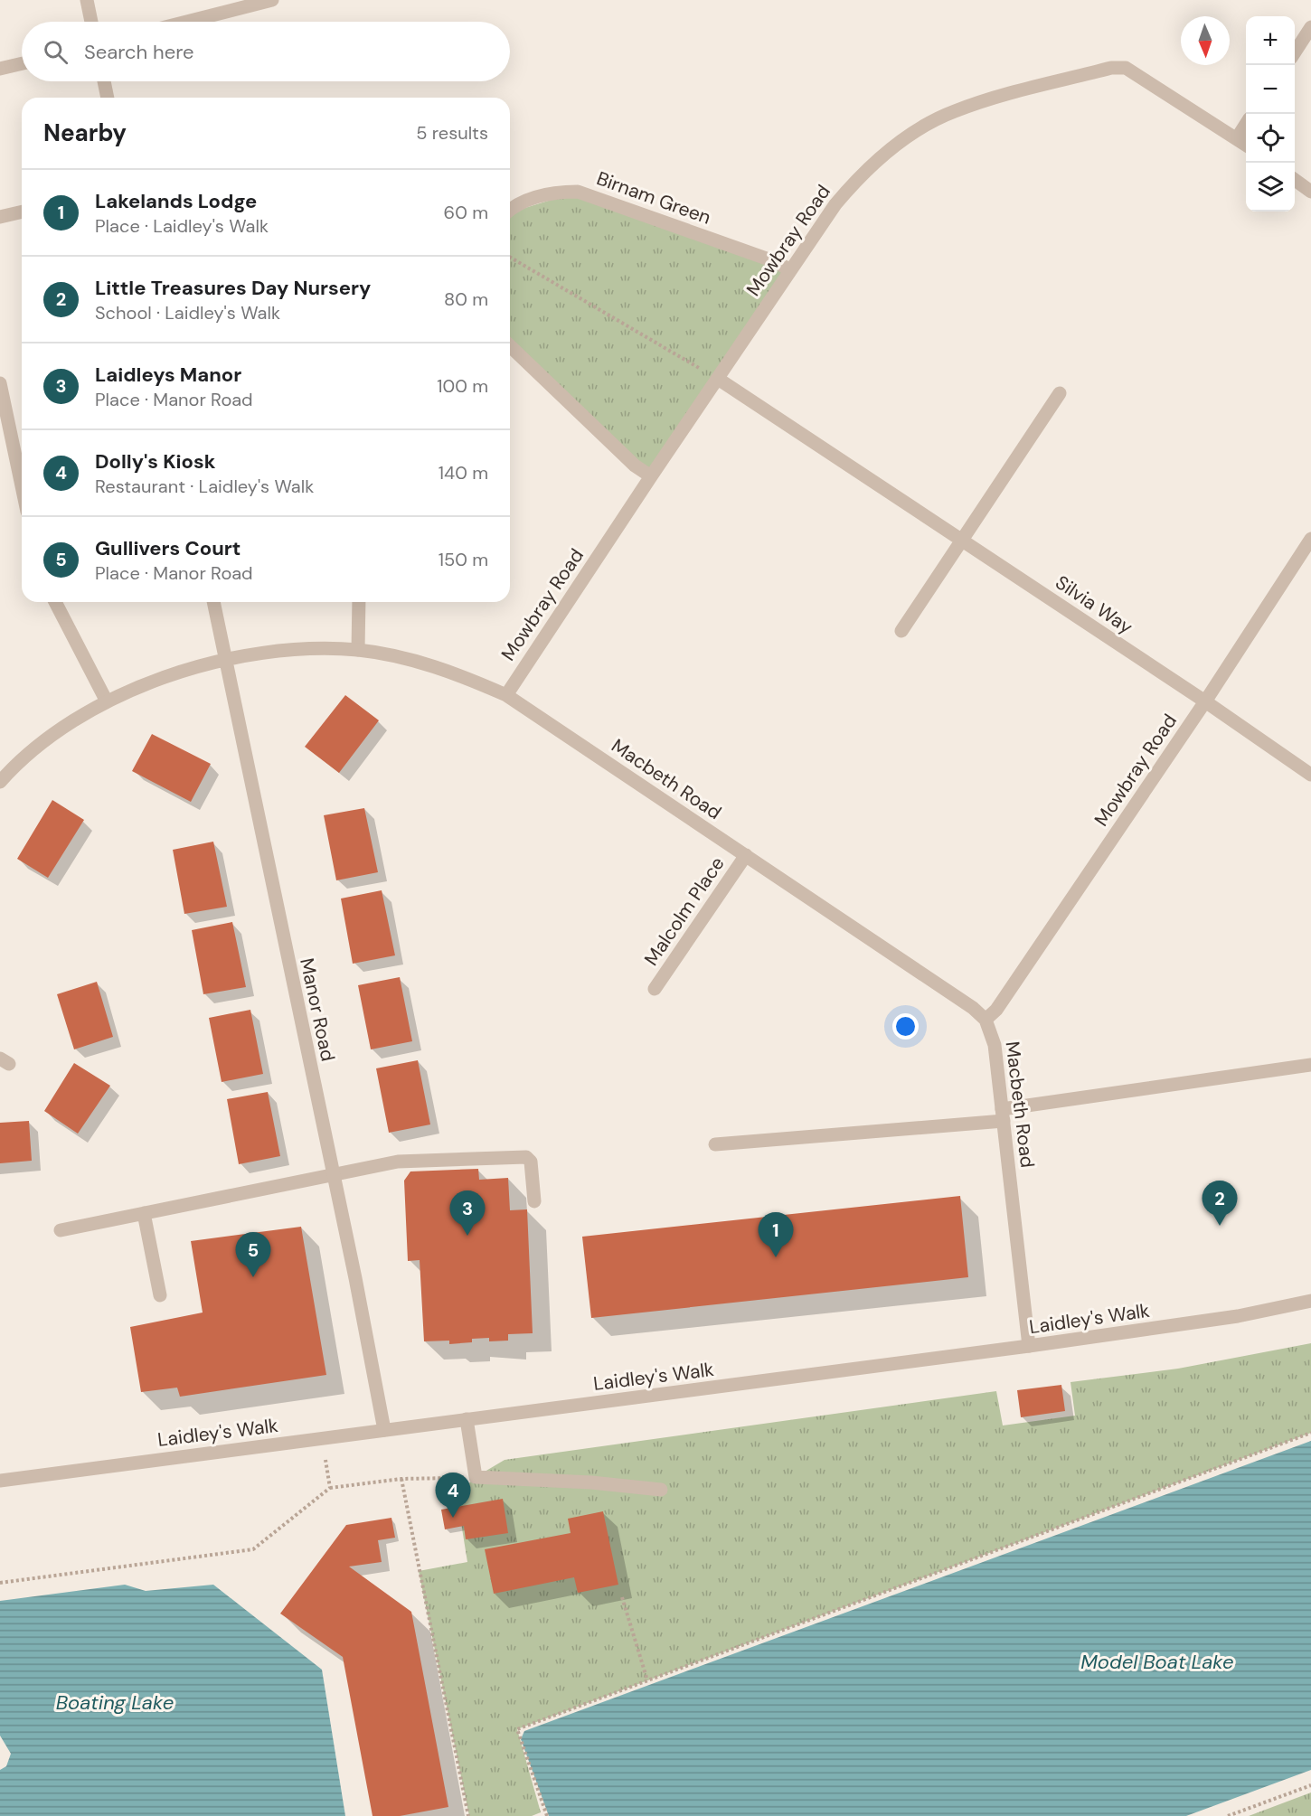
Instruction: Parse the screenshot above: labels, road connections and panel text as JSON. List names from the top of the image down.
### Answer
{
  "streets": {
    "street": [
      "Birnam Green",
      "Mowbray Road",
      "Silvia Way",
      "Macbeth Road",
      "Malcolm Place",
      "Manor Road",
      "Laidley's Walk"
    ]
  },
  "crossings": [
    ["Birnam Green", "Mowbray Road"],
    ["Mowbray Road", "Silvia Way"],
    ["Mowbray Road", "Macbeth Road"],
    ["Macbeth Road", "Malcolm Place"],
    ["Macbeth Road", "Manor Road"],
    ["Macbeth Road", "Laidley's Walk"],
    ["Manor Road", "Laidley's Walk"]
  ],
  "water": ["Model Boat Lake", "Boating Lake"],
  "north": "bottom",
  "page": {
    "map_buttons": ["+", "−"],
    "search": "Search here",
    "heading": ["Nearby", "5 results"],
    "list": [
      {
        "mark": "1",
        "name": "Lakelands Lodge",
        "note": "Place · Laidley's Walk",
        "value": "60 m"
      },
      {
        "mark": "2",
        "name": "Little Treasures Day Nursery",
        "note": "School · Laidley's Walk",
        "value": "80 m"
      },
      {
        "mark": "3",
        "name": "Laidleys Manor",
        "note": "Place · Manor Road",
        "value": "100 m"
      },
      {
        "mark": "4",
        "name": "Dolly's Kiosk",
        "note": "Restaurant · Laidley's Walk",
        "value": "140 m"
      },
      {
        "mark": "5",
        "name": "Gullivers Court",
        "note": "Place · Manor Road",
        "value": "150 m"
      }
    ],
    "pins": [
      "2",
      "3",
      "1",
      "5",
      "4"
    ]
  }
}
